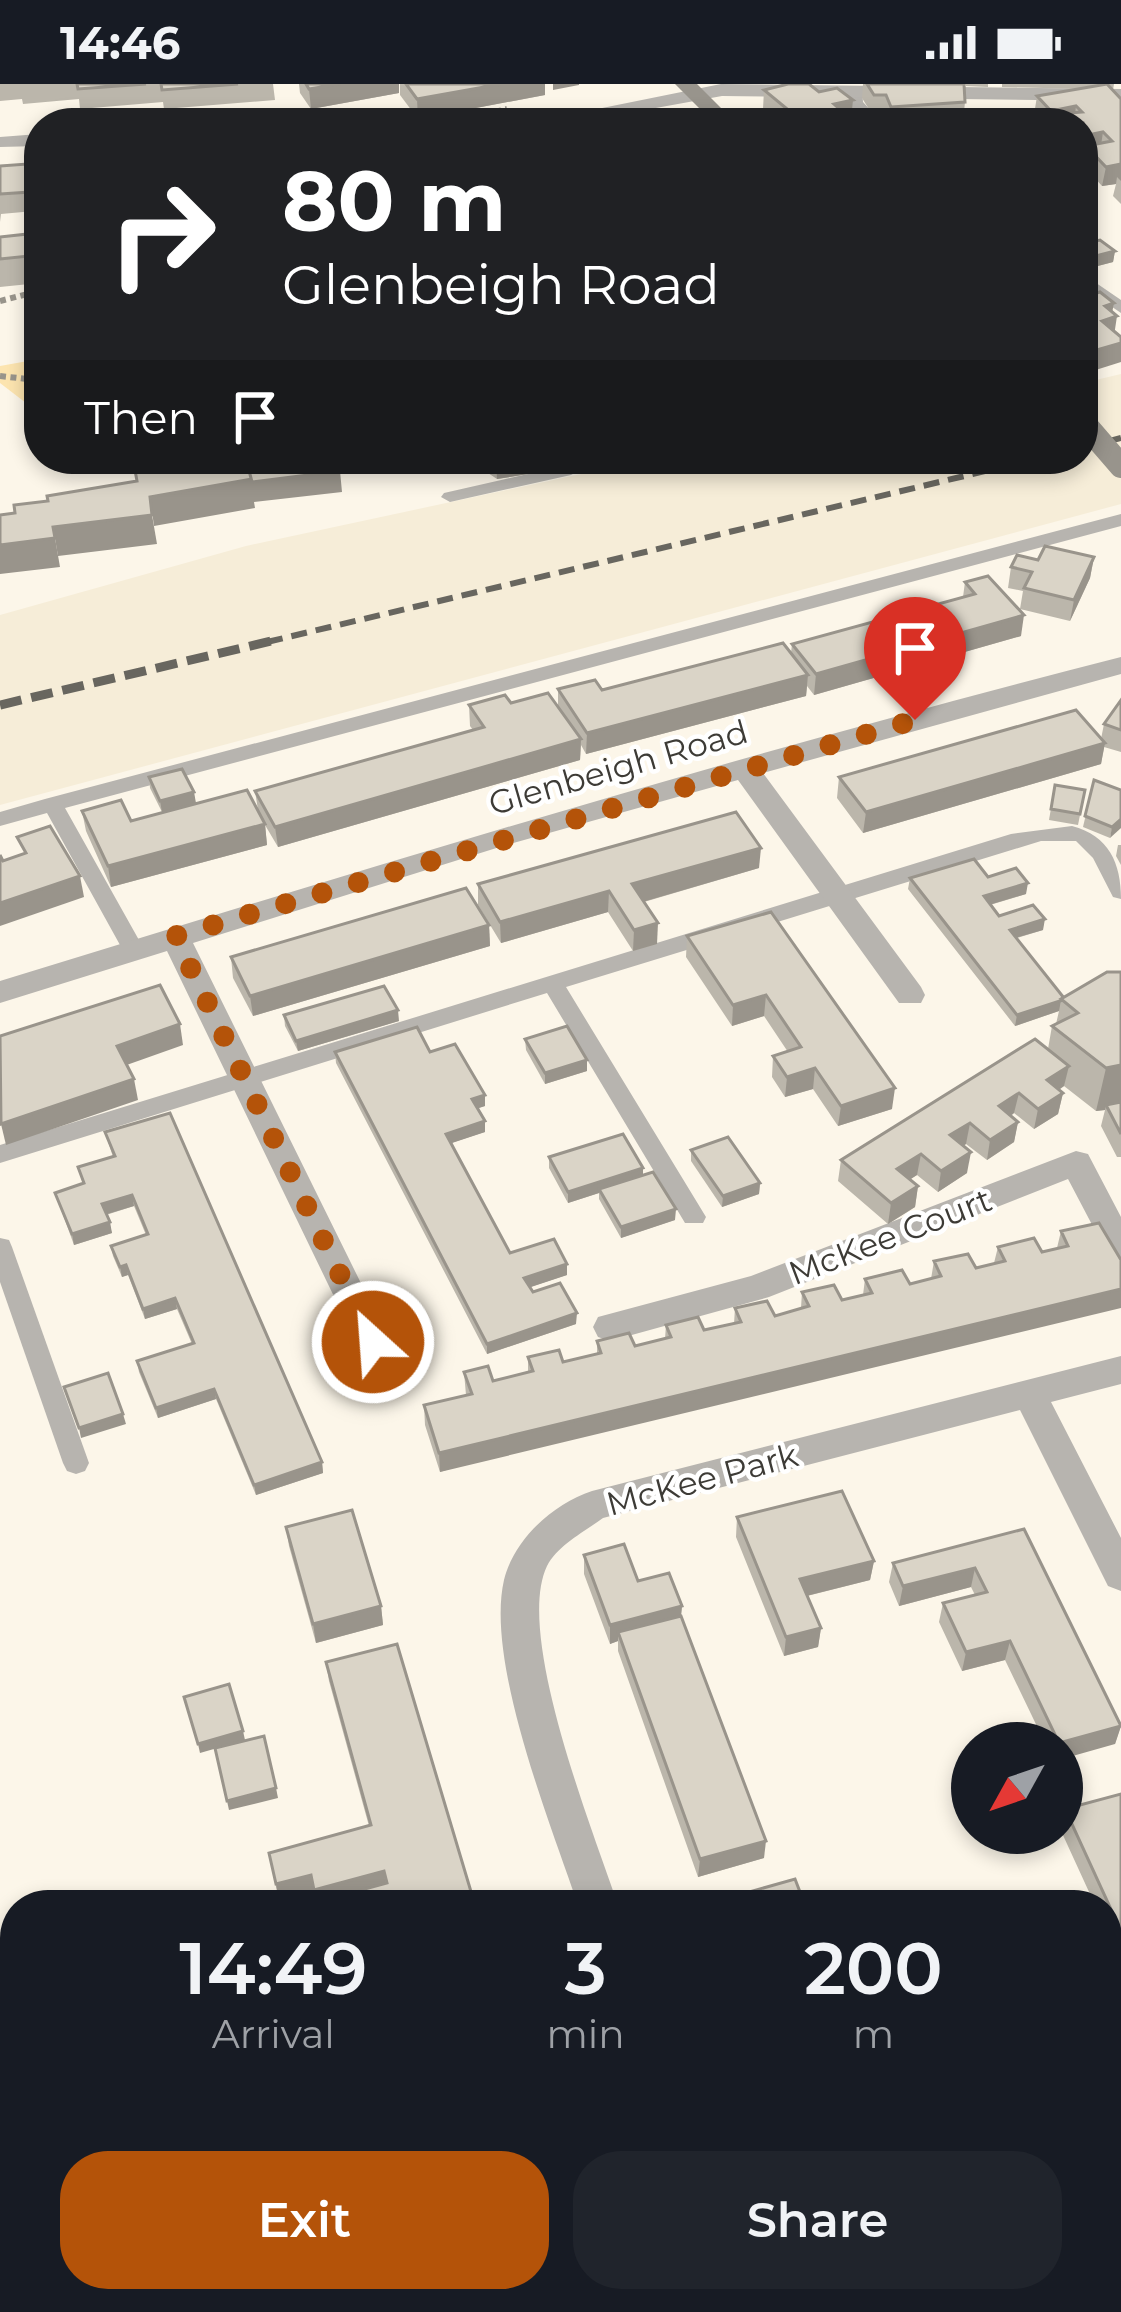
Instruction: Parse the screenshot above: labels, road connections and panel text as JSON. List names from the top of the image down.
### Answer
{
  "streets": {
    "street": ["Glenbeigh Road", "McKee Court", "McKee Park"]
  },
  "north": "bottom left",
  "page": {
    "status": "14:46",
    "turn": ["80 m", "Glenbeigh Road"],
    "then": "Then",
    "eta": [
      "14:49",
      "Arrival",
      "3",
      "min",
      "200",
      "m"
    ],
    "buttons": ["Exit", "Share"]
  }
}
